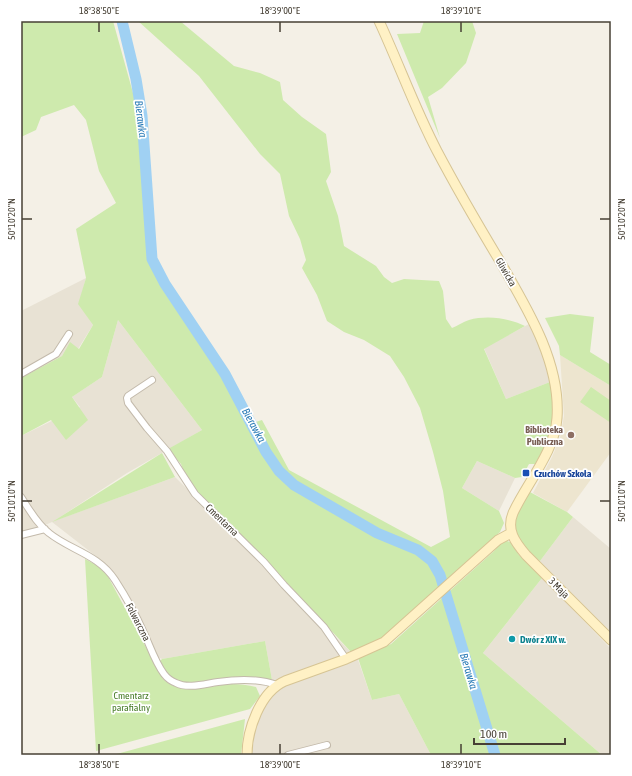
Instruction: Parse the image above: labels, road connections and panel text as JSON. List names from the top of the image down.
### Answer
{
  "streets": {
    "main road": ["Gliwicka", "3 Maja"],
    "street": ["Cmentarna", "Folwarczna"]
  },
  "crossings": [
    ["Gliwicka", "3 Maja"]
  ],
  "water": ["Bierawka"],
  "parks": ["Cmentarz parafialny"],
  "places": {
    "other": ["Biblioteka Publiczna", "Dwór z XIX w."],
    "transit": ["Czuchów Szkoła"]
  },
  "scale_bar": "100 m",
  "coordinates": [
    "18°38'50\"E",
    "18°39'00\"E",
    "18°39'10\"E",
    "50°10'20\"N",
    "50°10'10\"N"
  ]
}
